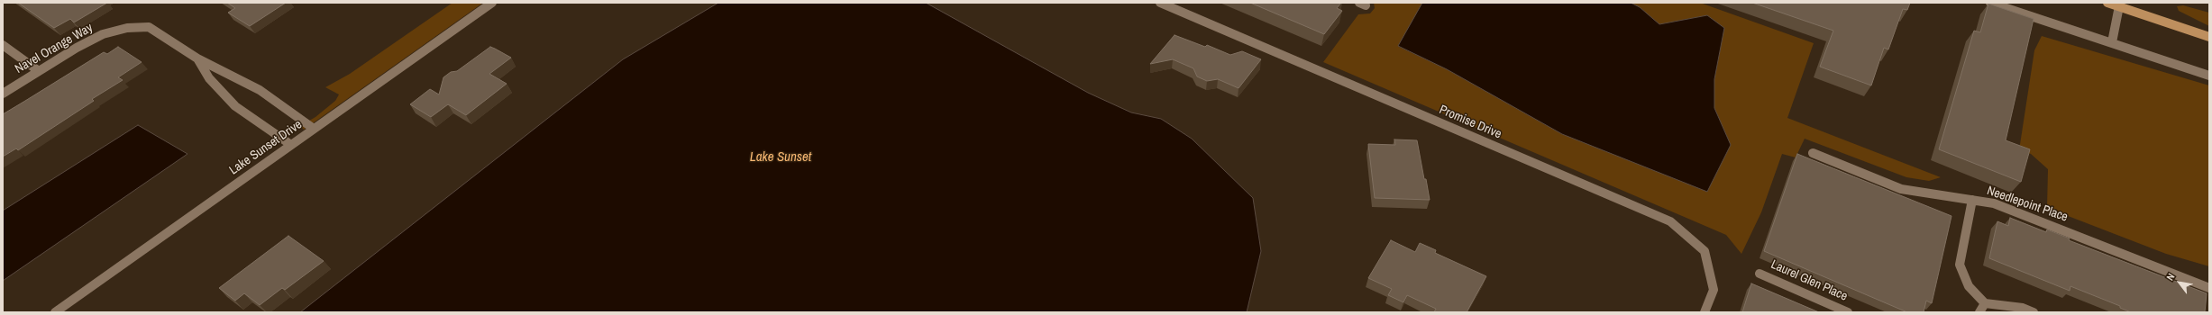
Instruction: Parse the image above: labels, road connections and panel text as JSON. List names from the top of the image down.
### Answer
{
  "streets": {
    "street": [
      "Navel Orange Way",
      "Promise Drive",
      "Lake Sunset Drive",
      "Needlepoint Place",
      "Laurel Glen Place"
    ]
  },
  "crossings": [
    ["Navel Orange Way", "Lake Sunset Drive"]
  ],
  "water": ["Lake Sunset"],
  "north": "top left"
}
